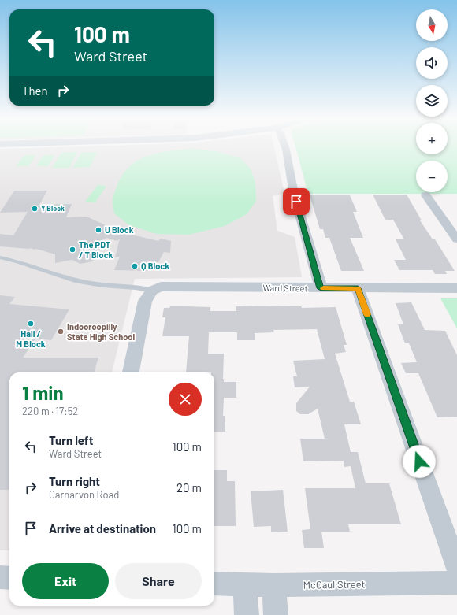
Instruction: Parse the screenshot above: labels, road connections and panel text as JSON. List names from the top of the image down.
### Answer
{
  "streets": {
    "street": ["Ward Street", "McCaul Street"]
  },
  "places": [
    "Y Block",
    "U Block",
    "The PDT / T Block",
    "Q Block",
    "Hall / M Block",
    "Indooroopilly State High School"
  ],
  "north": "bottom",
  "page": {
    "map_buttons": ["+", "−"],
    "turn": ["100 m", "Ward Street"],
    "then": "Then",
    "heading": ["1 min", "220 m · 17:52"],
    "list": [
      {
        "name": "Turn left",
        "note": "Ward Street",
        "value": "100 m"
      },
      {
        "name": "Turn right",
        "note": "Carnarvon Road",
        "value": "20 m"
      },
      {
        "name": "Arrive at destination",
        "value": "100 m"
      }
    ],
    "buttons": ["Exit", "Share"]
  }
}
